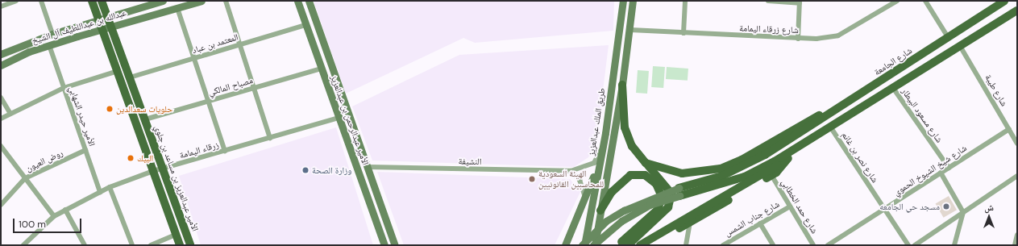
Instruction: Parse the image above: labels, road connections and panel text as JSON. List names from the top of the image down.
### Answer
{
  "streets": {
    "main road": ["شارع الجامعة", "الأمير عبدالعزيز بن مساعد بن جلوي"],
    "street": [
      "عبدالله بن عبداللطيف آل الشيخ",
      "شارع زرقاء اليمامة",
      "المعتمد بن عباد",
      "مصباح المالكي",
      "شارع طيبة",
      "شارع مسعود البيطار",
      "الأمير حيدر الشهابي",
      "الأمير عبدالرحمن بن عبدالعزيز",
      "طريق الملك عبدالعزيز",
      "زرقاء اليمامة",
      "شارع نصر بن غانم",
      "روض العيون",
      "النشيفة",
      "شارع شيخ الشيوخ الحموي",
      "شارع حمد الخطابي",
      "شارع جناب الشمس"
    ]
  },
  "crossings": [
    ["عبدالله بن عبداللطيف آل الشيخ", "الأمير حيدر الشهابي"],
    ["عبدالله بن عبداللطيف آل الشيخ", "الأمير عبدالعزيز بن مساعد بن جلوي"],
    ["شارع زرقاء اليمامة", "طريق الملك عبدالعزيز"],
    ["المعتمد بن عباد", "الأمير عبدالرحمن بن عبدالعزيز"],
    ["المعتمد بن عباد", "الأمير عبدالعزيز بن مساعد بن جلوي"],
    ["مصباح المالكي", "الأمير عبدالرحمن بن عبدالعزيز"],
    ["مصباح المالكي", "الأمير عبدالعزيز بن مساعد بن جلوي"],
    ["شارع طيبة", "شارع شيخ الشيوخ الحموي"],
    ["شارع مسعود البيطار", "شارع شيخ الشيوخ الحموي"],
    ["الأمير حيدر الشهابي", "زرقاء اليمامة"],
    ["الأمير حيدر الشهابي", "روض العيون"],
    ["الأمير عبدالرحمن بن عبدالعزيز", "زرقاء اليمامة"],
    ["الأمير عبدالرحمن بن عبدالعزيز", "النشيفة"],
    ["زرقاء اليمامة", "الأمير عبدالعزيز بن مساعد بن جلوي"],
    ["شارع نصر بن غانم", "شارع شيخ الشيوخ الحموي"],
    ["شارع حمد الخطابي", "شارع جناب الشمس"]
  ],
  "places": [
    "حلويات سعدالدين",
    "البيك",
    "وزارة الصحة",
    "الهيئة السعودية للمحاسبين القانونيين",
    "مسجد حي الجامعه"
  ],
  "scale_bar": "100 m",
  "north": "top"
}
